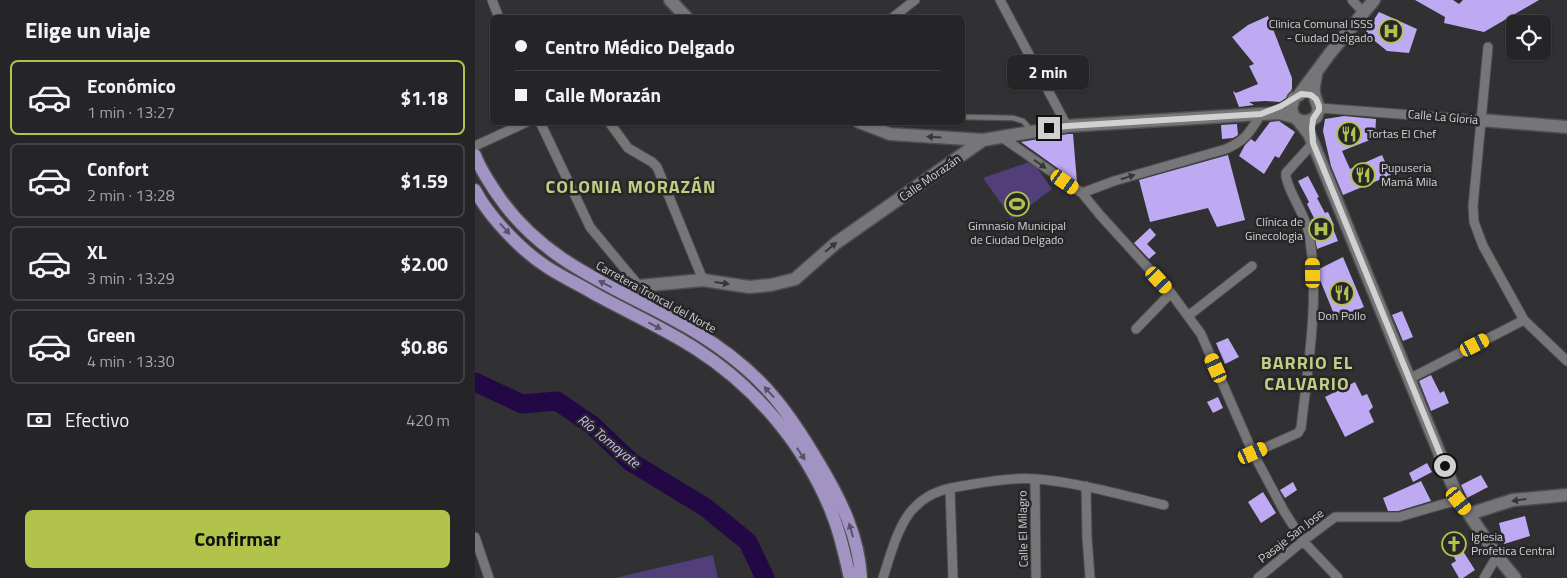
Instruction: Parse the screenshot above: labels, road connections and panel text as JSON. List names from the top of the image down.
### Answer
{
  "streets": {
    "main road": ["Calle La Gloria", "Calle Morazán", "Carretera Troncal del Norte"],
    "street": ["Calle El Milagro", "Pasaje San Jose"]
  },
  "crossings": [
    ["Calle La Gloria", "Calle Morazán"],
    ["Calle Morazán", "Carretera Troncal del Norte"]
  ],
  "one_way": ["Calle Morazán"],
  "districts": ["COLONIA MORAZÁN", "BARRIO EL CALVARIO"],
  "water": ["Río Tomayate"],
  "places": {
    "hospital": ["Clinica Comunal ISSS - Ciudad Delgado", "Clínica de Ginecologia"],
    "restaurant": ["Tortas El Chef", "Pupuseria Mamá Mila", "Don Pollo"],
    "sports": ["Gimnasio Municipal de Ciudad Delgado"],
    "church": ["Iglesia Profetica Central"]
  },
  "page": {
    "heading": "Elige un viaje",
    "banner": ["Centro Médico Delgado", "Calle Morazán"],
    "bubble": "2 min",
    "list": [
      {
        "name": "Económico",
        "note": "1 min · 13:27",
        "value": "$1.18"
      },
      {
        "name": "Confort",
        "note": "2 min · 13:28",
        "value": "$1.59"
      },
      {
        "name": "XL",
        "note": "3 min · 13:29",
        "value": "$2.00"
      },
      {
        "name": "Green",
        "note": "4 min · 13:30",
        "value": "$0.86"
      }
    ],
    "pay": ["Efectivo", "420 m"],
    "buttons": "Confirmar"
  }
}
